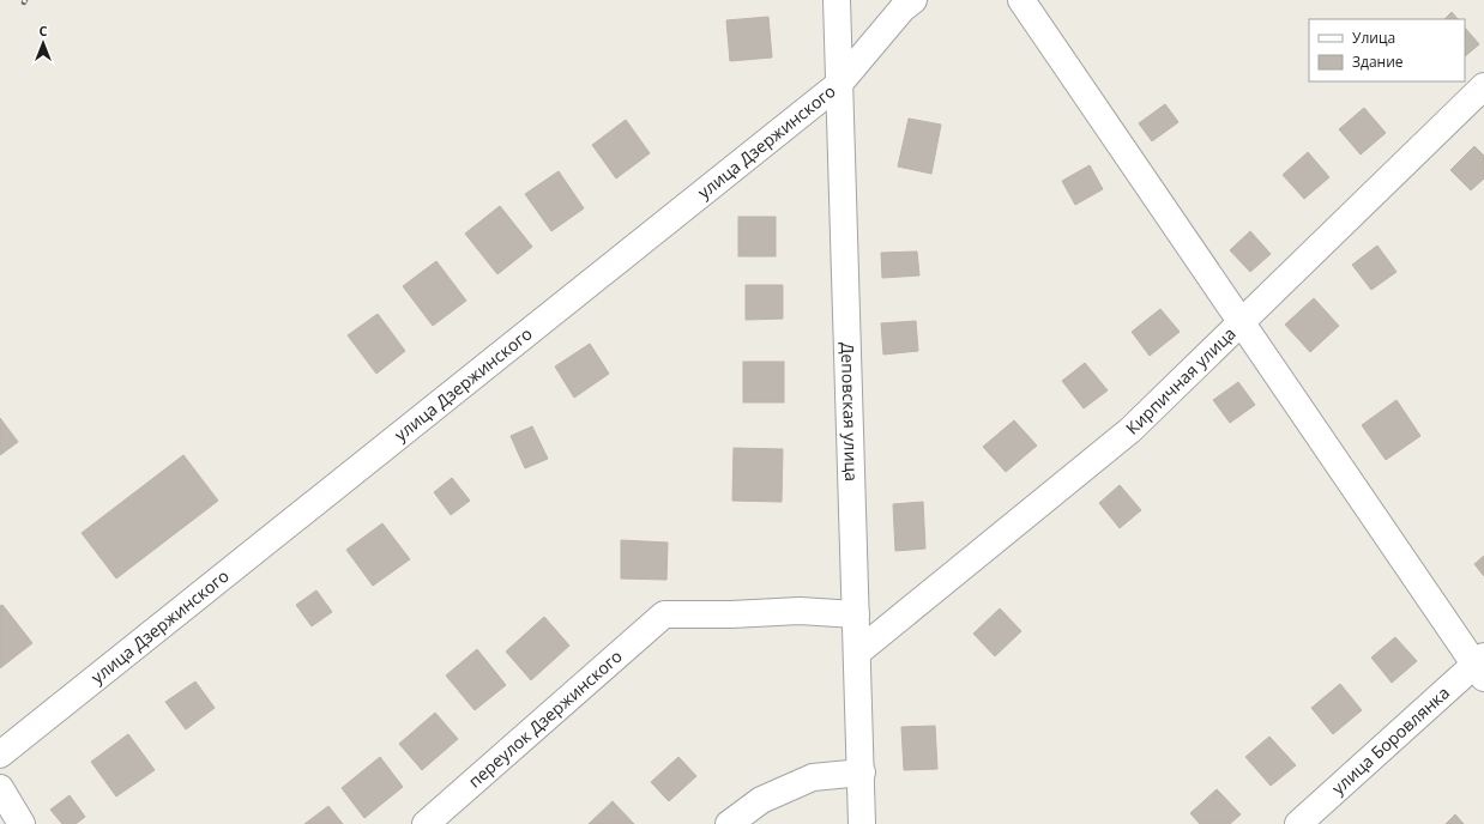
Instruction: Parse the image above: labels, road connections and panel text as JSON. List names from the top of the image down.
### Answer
{
  "streets": {
    "street": [
      "улица Дзержинского",
      "Кирпичная улица",
      "Деповская улица",
      "переулок Дзержинского",
      "улица Боровлянка"
    ]
  },
  "crossings": [
    ["улица Дзержинского", "Деповская улица"],
    ["Кирпичная улица", "Деповская улица"],
    ["Деповская улица", "переулок Дзержинского"]
  ],
  "legend": ["Улица", "Здание"],
  "north": "top"
}
